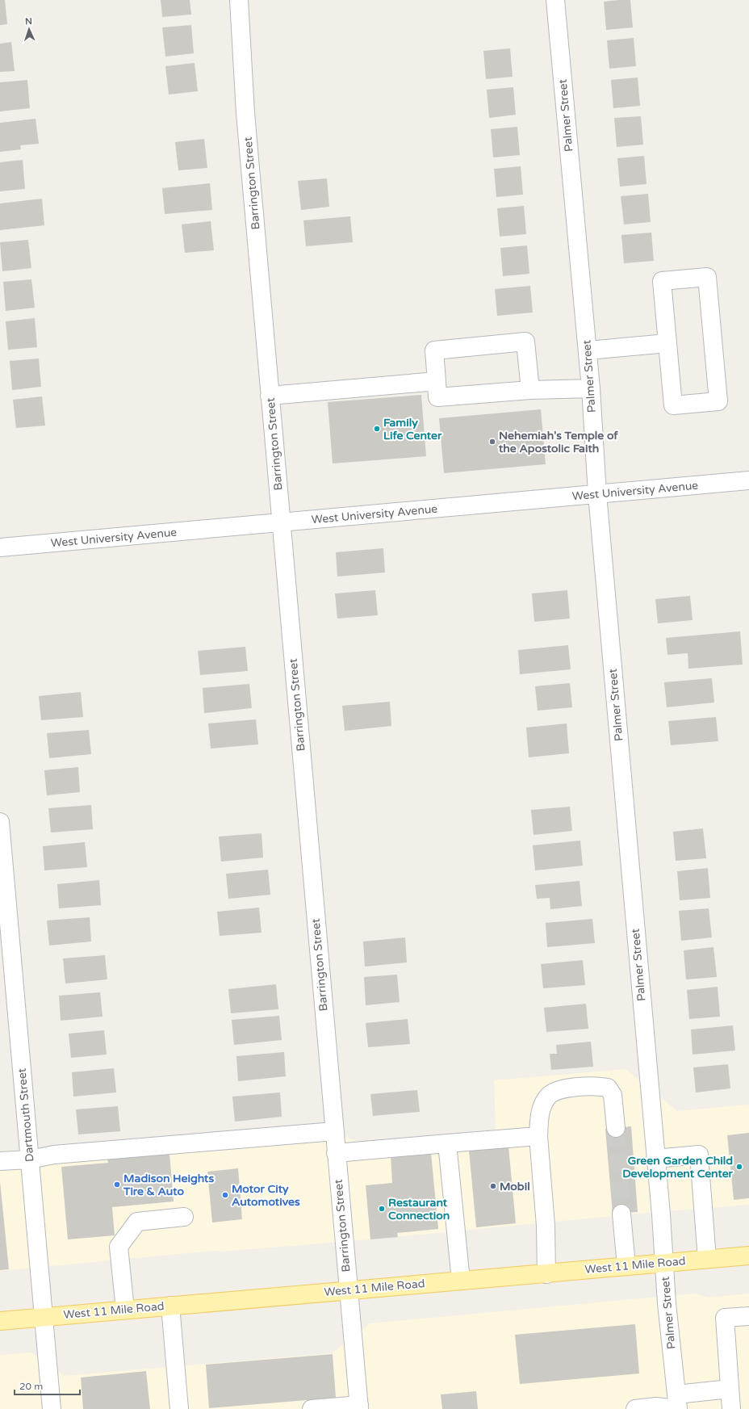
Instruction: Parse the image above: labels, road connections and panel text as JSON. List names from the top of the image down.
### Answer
{
  "streets": {
    "main road": ["West 11 Mile Road"],
    "street": [
      "Palmer Street",
      "Barrington Street",
      "West University Avenue",
      "Dartmouth Street"
    ]
  },
  "crossings": [
    ["Palmer Street", "West University Avenue"],
    ["Palmer Street", "West 11 Mile Road"],
    ["Barrington Street", "West University Avenue"],
    ["Barrington Street", "West 11 Mile Road"],
    ["Dartmouth Street", "West 11 Mile Road"]
  ],
  "places": [
    "Family Life Center",
    "Nehemiah's Temple of the Apostolic Faith",
    "Green Garden Child Development Center",
    "Madison Heights Tire & Auto",
    "Mobil",
    "Motor City Automotives",
    "Restaurant Connection"
  ],
  "scale_bar": "20 m",
  "north": "top"
}
